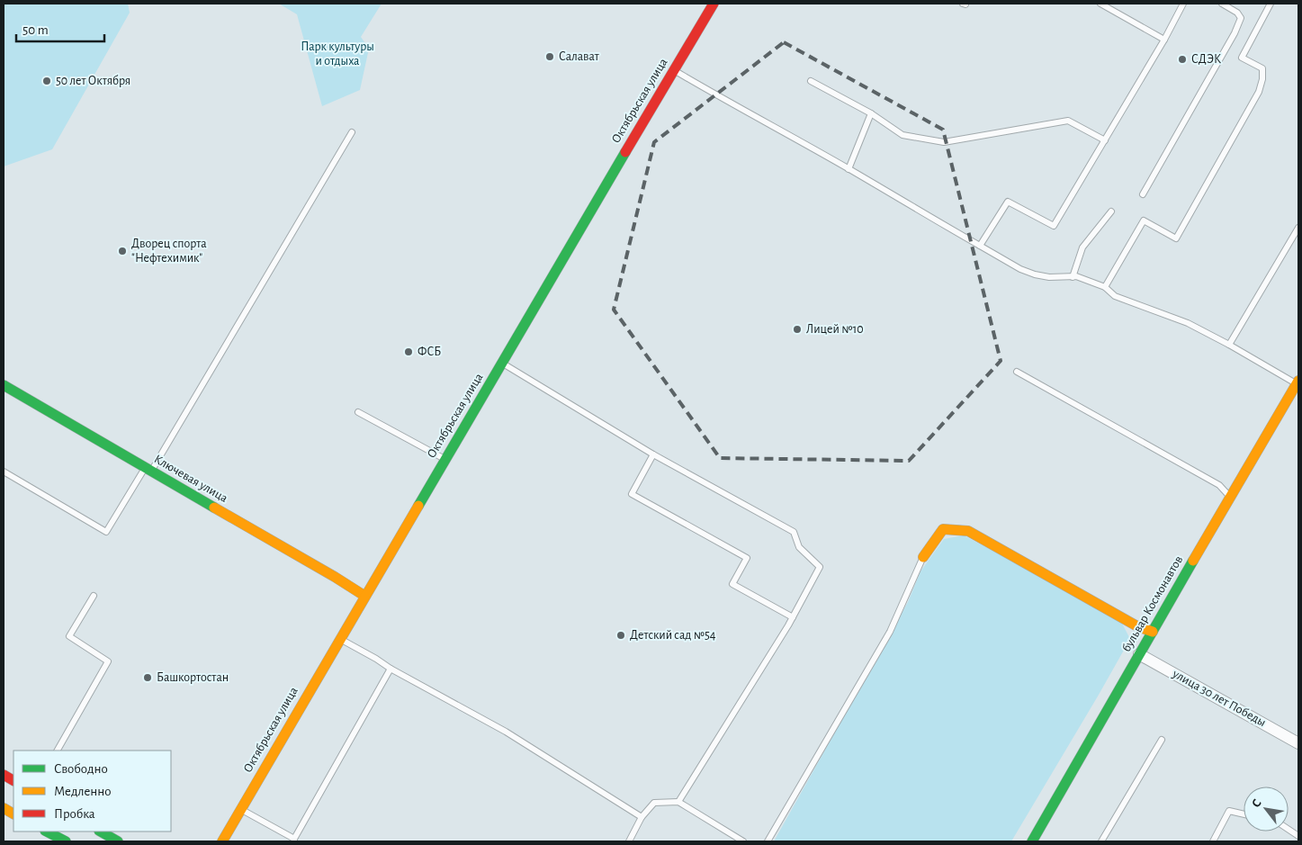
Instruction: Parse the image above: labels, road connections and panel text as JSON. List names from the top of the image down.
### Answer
{
  "streets": {
    "street": [
      "Октябрьская улица",
      "Ключевая улица",
      "бульвар Космонавтов",
      "улица 30 лет Победы"
    ]
  },
  "crossings": [
    ["Октябрьская улица", "Ключевая улица"],
    ["бульвар Космонавтов", "улица 30 лет Победы"]
  ],
  "parks": ["Парк культуры и отдыха"],
  "places": [
    "Салават",
    "СДЭК",
    "50 лет Октября",
    "Дворец спорта \"Нефтехимик\"",
    "Лицей №10",
    "ФСБ",
    "Детский сад №54",
    "Башкортостан"
  ],
  "legend": ["Свободно", "Медленно", "Пробка"],
  "scale_bar": "50 m",
  "north": "top left"
}
